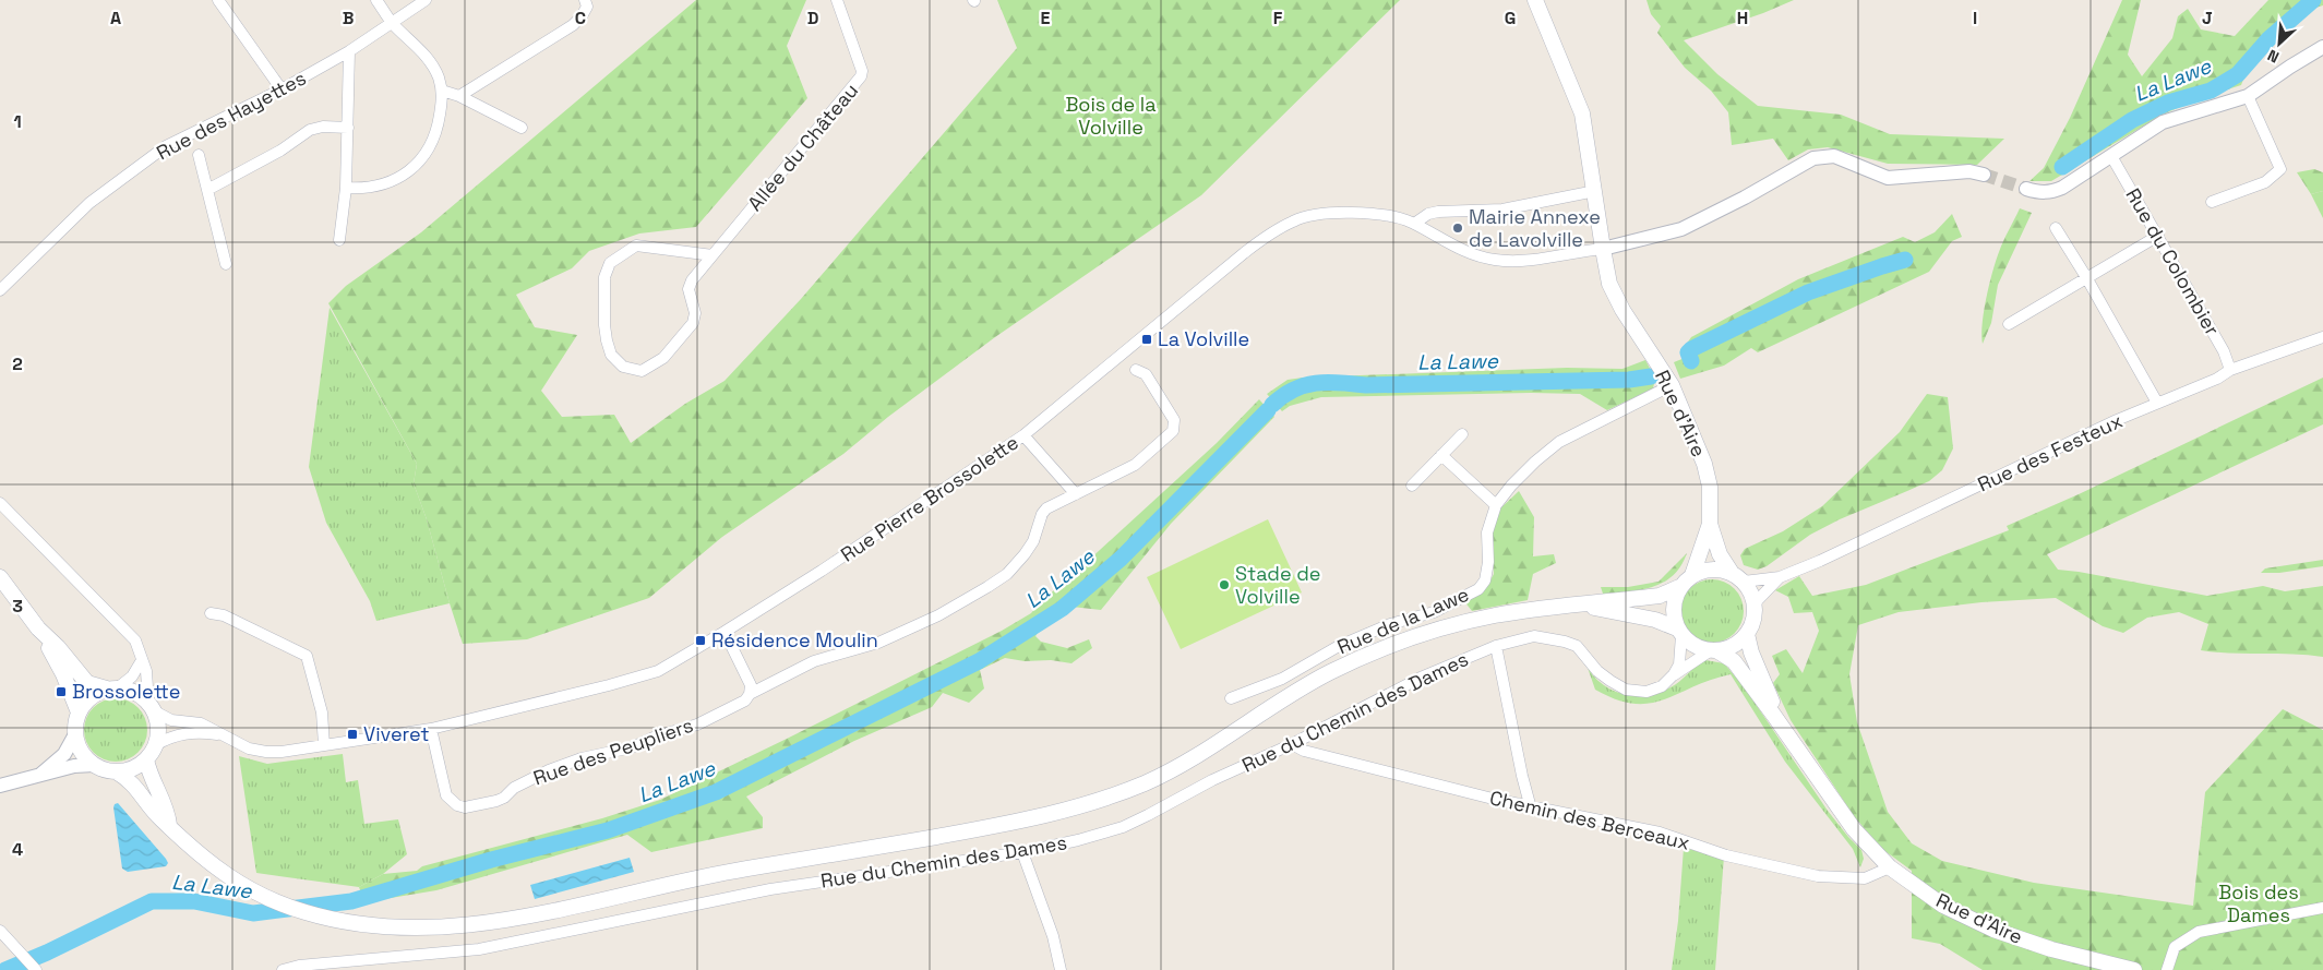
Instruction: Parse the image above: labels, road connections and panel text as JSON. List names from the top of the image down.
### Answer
{
  "streets": {
    "main road": ["Rue d'Aire"],
    "street": [
      "Rue des Hayettes",
      "Allée du Château",
      "Rue du Colombier",
      "Rue des Festeux",
      "Rue Pierre Brossolette",
      "Rue de la Lawe",
      "Rue du Chemin des Dames",
      "Rue des Peupliers",
      "Chemin des Berceaux"
    ]
  },
  "crossings": [
    ["Rue du Colombier", "Rue des Festeux"],
    ["Rue d'Aire", "Rue des Festeux"],
    ["Rue d'Aire", "Rue Pierre Brossolette"],
    ["Rue d'Aire", "Rue de la Lawe"],
    ["Rue d'Aire", "Rue du Chemin des Dames"],
    ["Rue d'Aire", "Chemin des Berceaux"],
    ["Rue des Festeux", "Rue du Chemin des Dames"],
    ["Rue Pierre Brossolette", "Rue des Peupliers"],
    ["Rue du Chemin des Dames", "Chemin des Berceaux"]
  ],
  "water": ["La Lawe"],
  "parks": ["Bois de la Volville", "Bois des Dames"],
  "places": {
    "other": ["Mairie Annexe de Lavolville", "Stade de Volville"],
    "transit": [
      "La Volville",
      "Résidence Moulin",
      "Brossolette",
      "Viveret"
    ]
  },
  "north": "bottom left",
  "grid": {
    "columns": [
      "A",
      "B",
      "C",
      "D",
      "E",
      "F",
      "G",
      "H",
      "I",
      "J"
    ],
    "rows": [
      "1",
      "2",
      "3",
      "4"
    ]
  }
}
